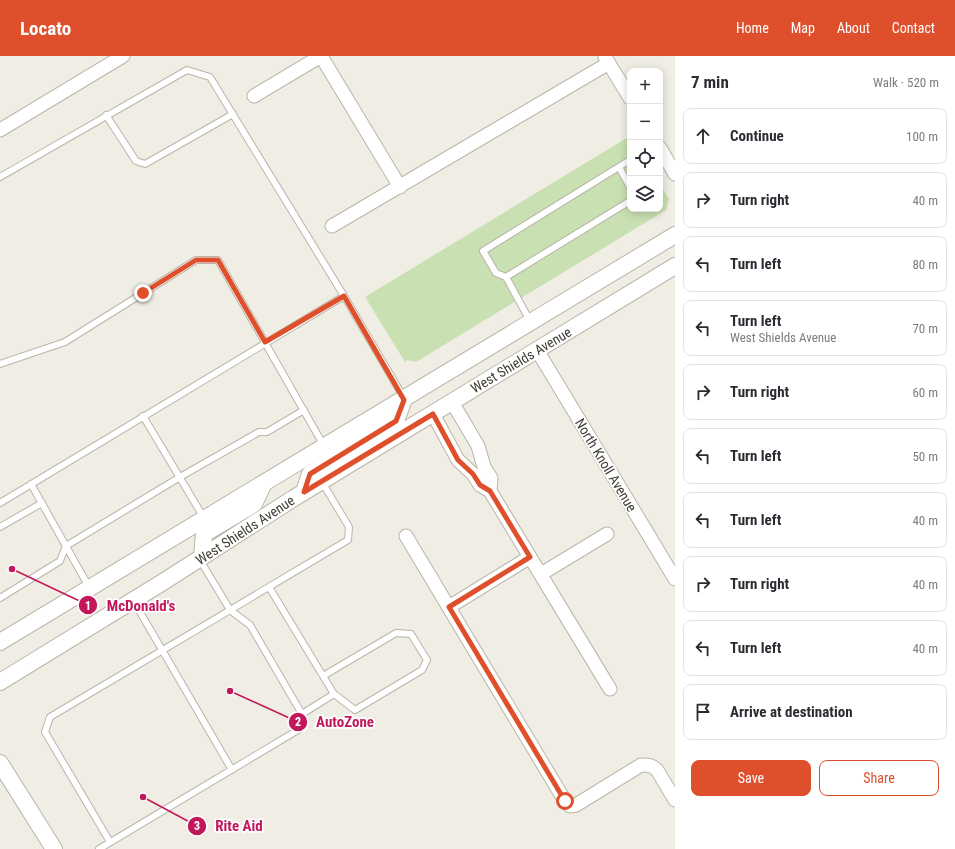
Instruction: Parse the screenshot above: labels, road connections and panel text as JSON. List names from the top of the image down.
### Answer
{
  "streets": {
    "street": ["West Shields Avenue", "North Knoll Avenue"]
  },
  "crossings": [
    ["West Shields Avenue", "North Knoll Avenue"]
  ],
  "places": ["McDonald's", "AutoZone", "Rite Aid"],
  "page": {
    "header": "Locato",
    "nav": [
      "Home",
      "Map",
      "About",
      "Contact"
    ],
    "heading": ["7 min", "Walk · 520 m"],
    "map_buttons": ["+", "−"],
    "list": [
      ["Continue", "100 m"],
      ["Turn right", "40 m"],
      ["Turn left", "80 m"],
      ["Turn left", "West Shields Avenue", "70 m"],
      ["Turn right", "60 m"],
      ["Turn left", "50 m"],
      ["Turn left", "40 m"],
      ["Turn right", "40 m"],
      ["Turn left", "40 m"],
      "Arrive at destination"
    ],
    "buttons": ["Save", "Share"]
  }
}
